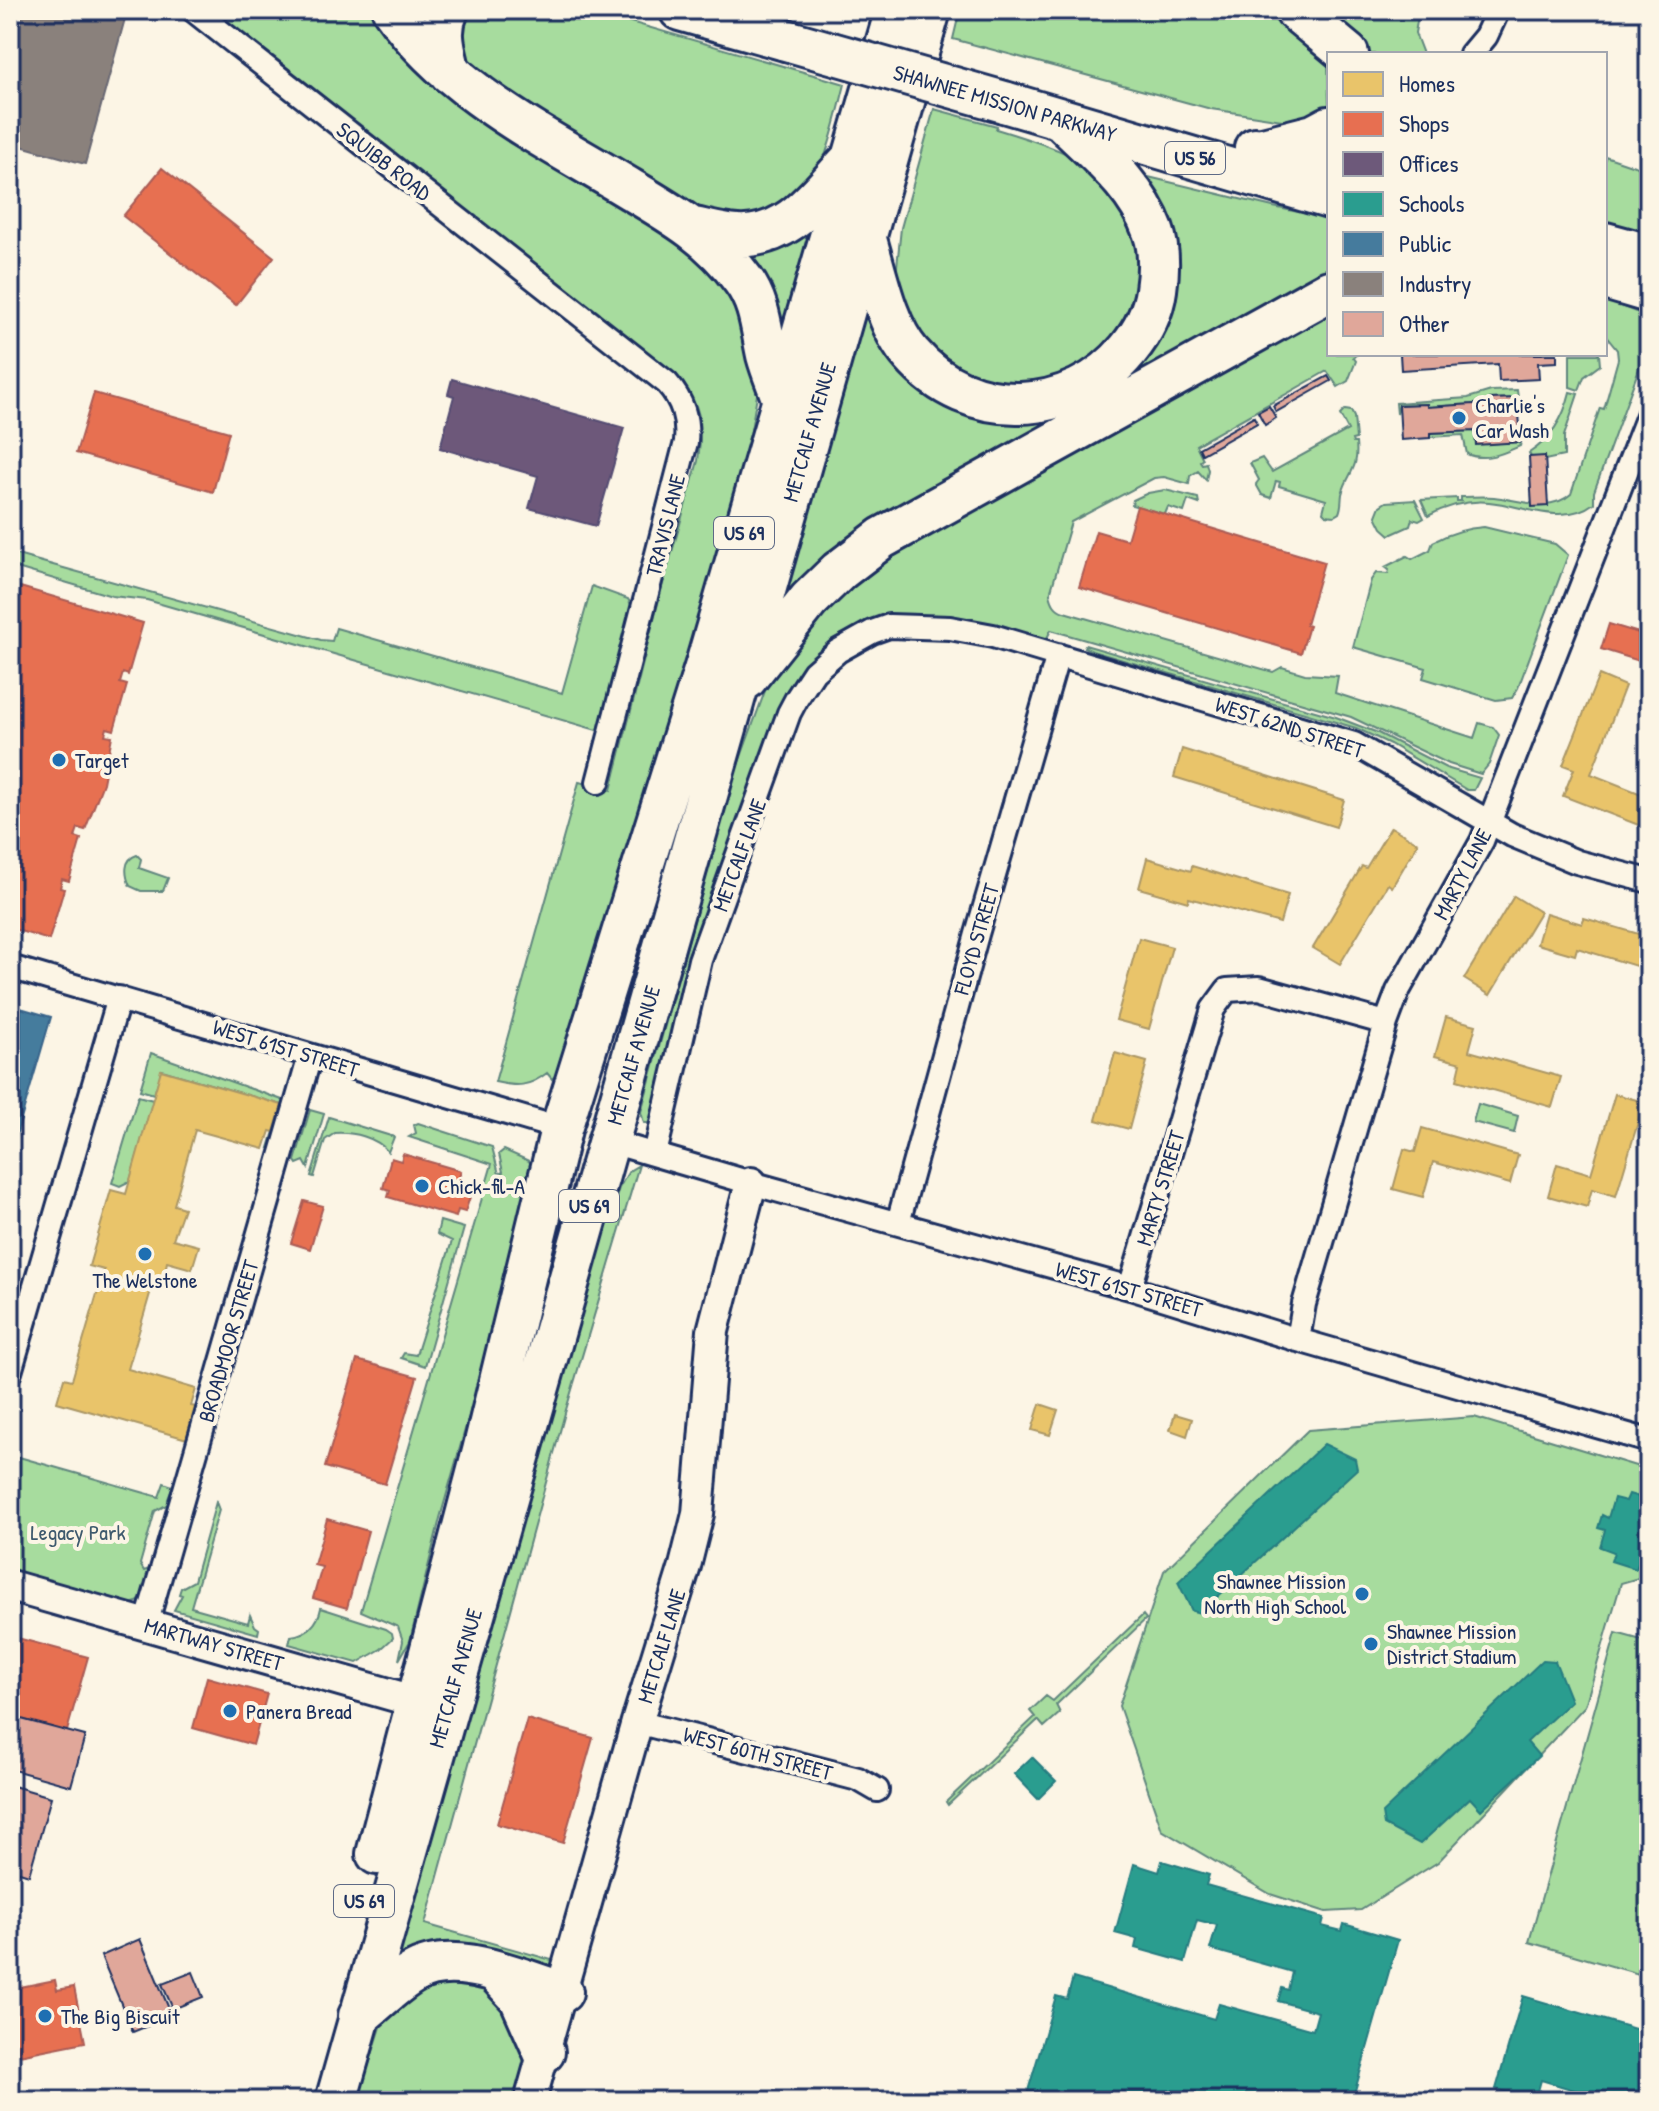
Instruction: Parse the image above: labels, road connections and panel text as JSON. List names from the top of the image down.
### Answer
{
  "streets": {
    "highway": [
      "SHAWNEE MISSION PARKWAY",
      "US 56",
      "METCALF AVENUE",
      "US 69"
    ],
    "street": [
      "SQUIBB ROAD",
      "TRAVIS LANE",
      "WEST 62ND STREET",
      "METCALF LANE",
      "MARTY LANE",
      "FLOYD STREET",
      "WEST 61ST STREET",
      "MARTY STREET",
      "BROADMOOR STREET",
      "MARTWAY STREET",
      "WEST 60TH STREET"
    ]
  },
  "crossings": [
    ["SQUIBB ROAD", "TRAVIS LANE"],
    ["METCALF AVENUE", "US 69"],
    ["METCALF AVENUE", "WEST 61ST STREET"],
    ["METCALF AVENUE", "MARTWAY STREET"],
    ["WEST 62ND STREET", "METCALF LANE"],
    ["WEST 62ND STREET", "MARTY LANE"],
    ["WEST 62ND STREET", "FLOYD STREET"],
    ["METCALF LANE", "WEST 61ST STREET"],
    ["METCALF LANE", "WEST 60TH STREET"],
    ["MARTY LANE", "WEST 61ST STREET"],
    ["MARTY LANE", "MARTY STREET"],
    ["FLOYD STREET", "WEST 61ST STREET"],
    ["WEST 61ST STREET", "MARTY STREET"],
    ["WEST 61ST STREET", "BROADMOOR STREET"],
    ["BROADMOOR STREET", "MARTWAY STREET"]
  ],
  "parks": ["Legacy Park"],
  "places": [
    "Charlie's Car Wash",
    "Target",
    "Chick-fil-A",
    "The Welstone",
    "Shawnee Mission North High School",
    "Shawnee Mission District Stadium",
    "Panera Bread",
    "The Big Biscuit"
  ],
  "legend": [
    "Homes",
    "Shops",
    "Offices",
    "Schools",
    "Public",
    "Industry",
    "Other"
  ]
}
